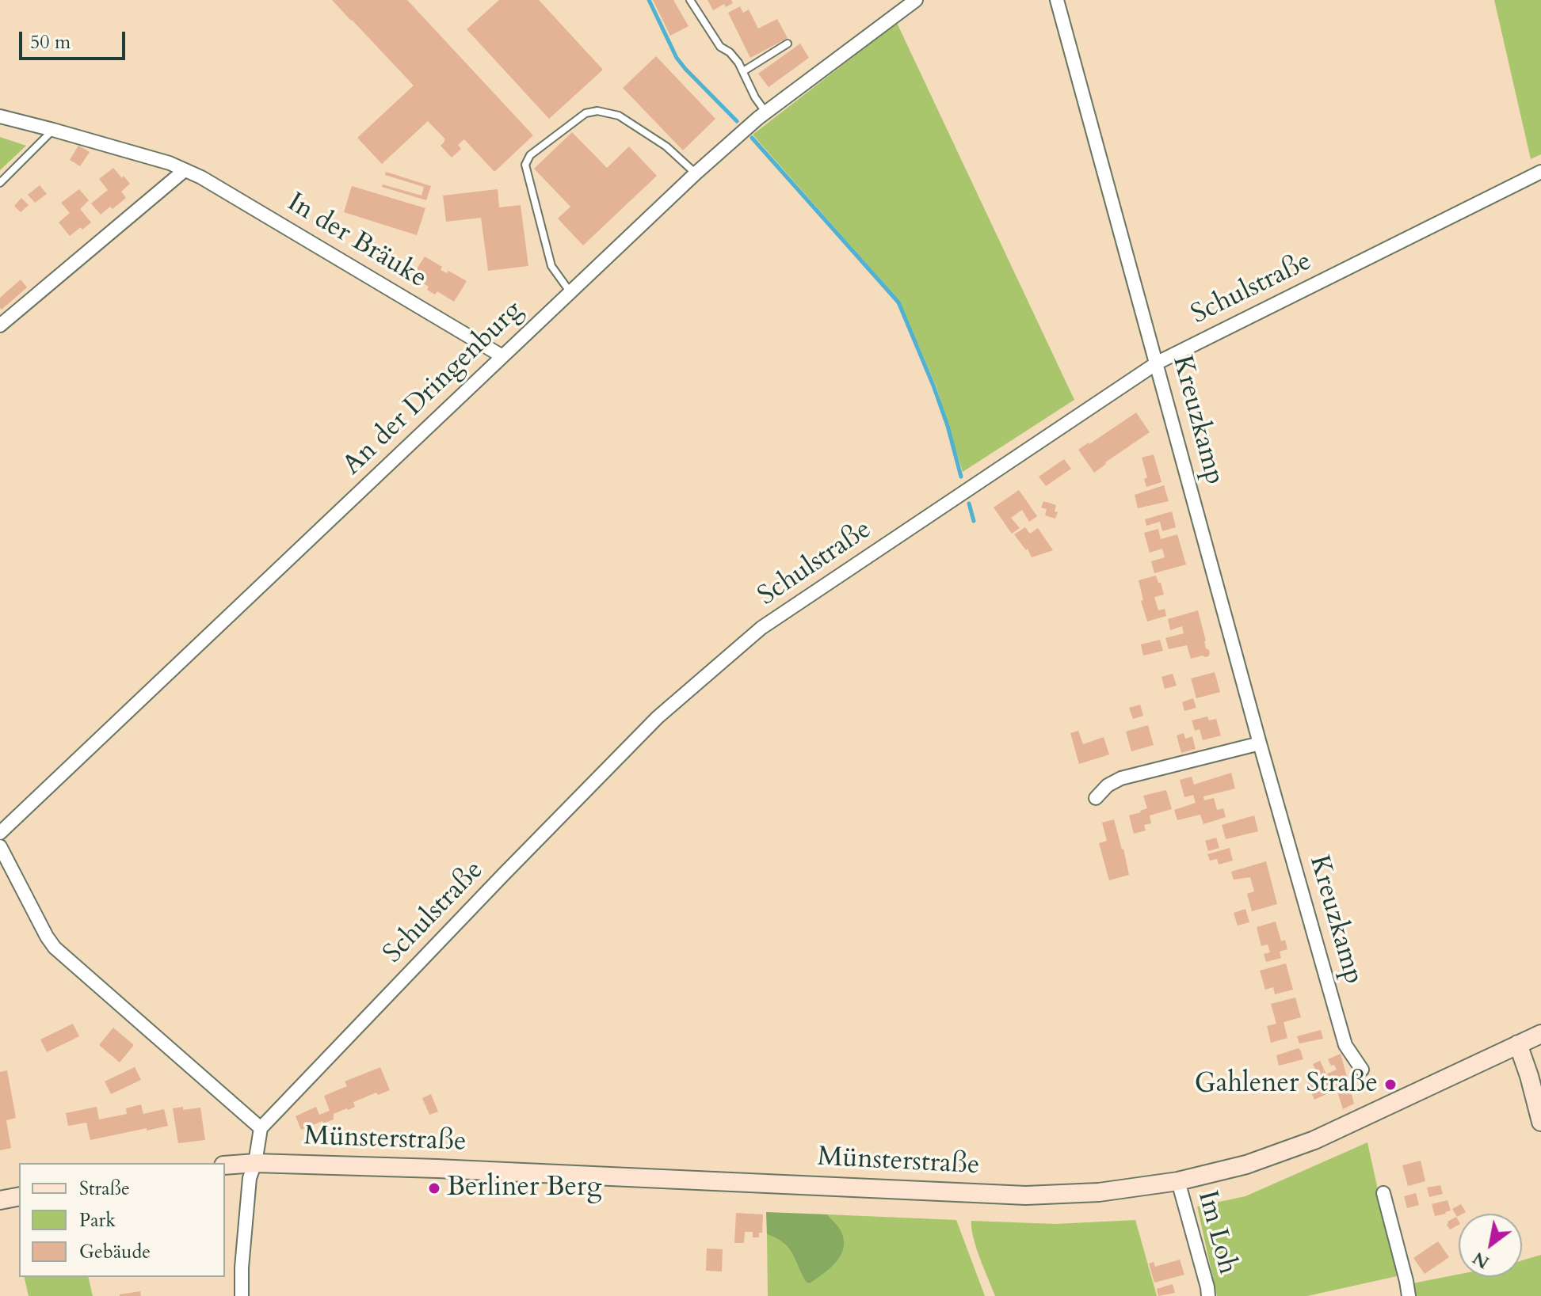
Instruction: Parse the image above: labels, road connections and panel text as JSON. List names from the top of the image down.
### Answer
{
  "streets": {
    "main road": ["Münsterstraße"],
    "street": [
      "In der Bräuke",
      "Schulstraße",
      "An der Dringenburg",
      "Kreuzkamp",
      "Im Loh"
    ]
  },
  "crossings": [
    ["In der Bräuke", "An der Dringenburg"],
    ["Schulstraße", "Kreuzkamp"],
    ["Münsterstraße", "Im Loh"]
  ],
  "places": ["Gahlener Straße", "Berliner Berg"],
  "legend": ["Straße", "Park", "Gebäude"],
  "scale_bar": "50 m",
  "north": "bottom left"
}
